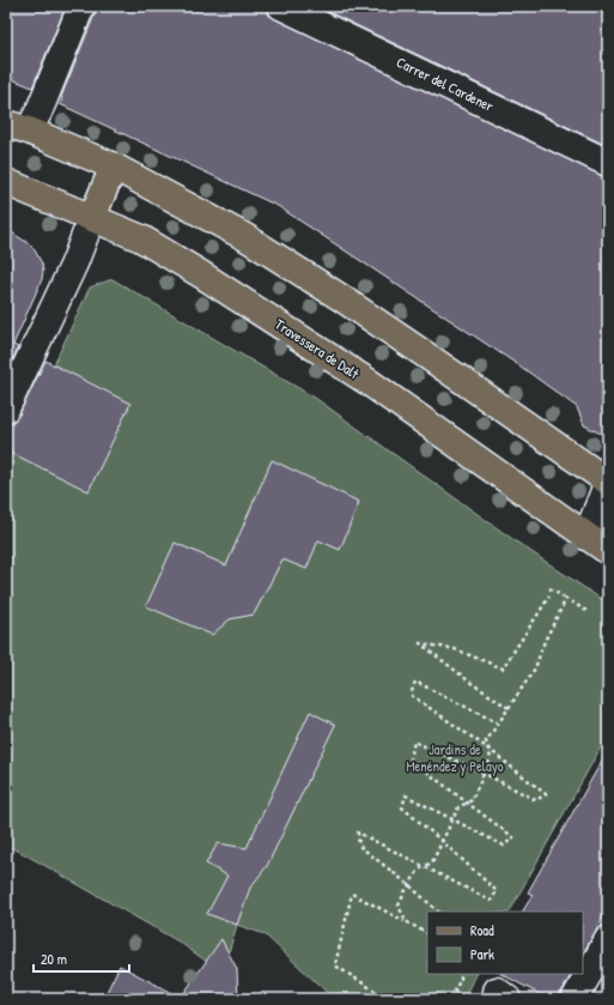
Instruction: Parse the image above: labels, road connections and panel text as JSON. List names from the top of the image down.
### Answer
{
  "streets": {
    "main road": ["Travessera de Dalt"],
    "street": ["Carrer del Cardener"]
  },
  "parks": ["Jardins de Menéndez y Pelayo"],
  "legend": ["Road", "Park"],
  "scale_bar": "20 m"
}
